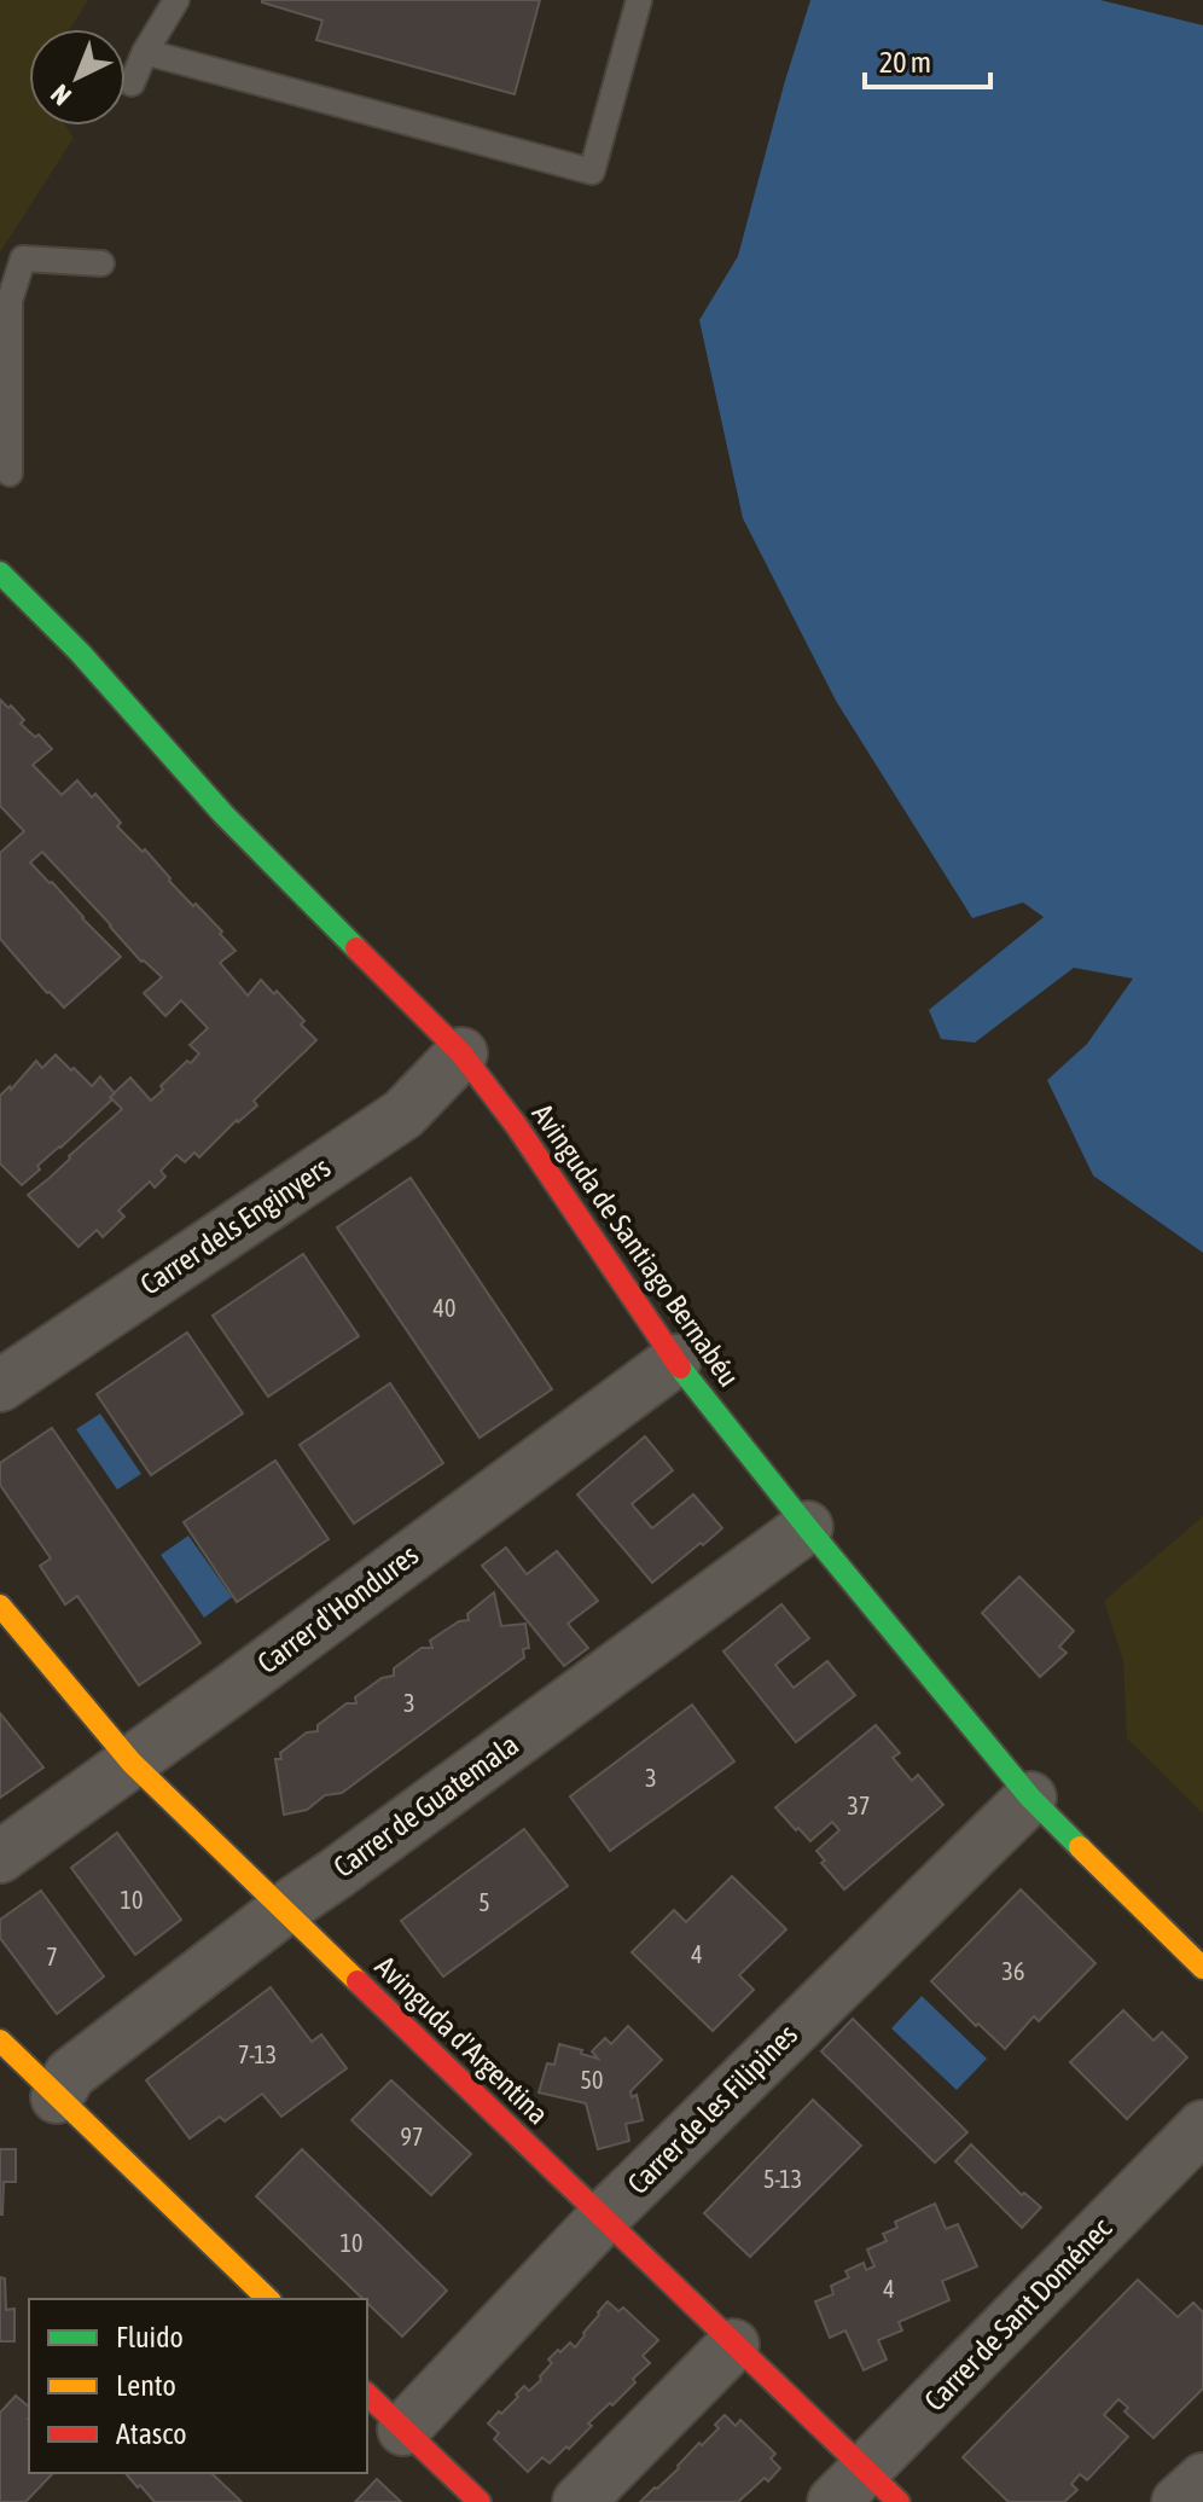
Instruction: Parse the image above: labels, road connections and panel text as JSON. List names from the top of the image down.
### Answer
{
  "streets": {
    "street": [
      "Carrer dels Enginyers",
      "Avinguda de Santiago Bernabéu",
      "Carrer d'Hondures",
      "Carrer de Guatemala",
      "Avinguda d'Argentina",
      "Carrer de les Filipines",
      "Carrer de Sant Doménec"
    ]
  },
  "crossings": [
    ["Carrer dels Enginyers", "Avinguda de Santiago Bernabéu"],
    ["Avinguda de Santiago Bernabéu", "Carrer d'Hondures"],
    ["Avinguda de Santiago Bernabéu", "Carrer de Guatemala"],
    ["Avinguda de Santiago Bernabéu", "Carrer de les Filipines"],
    ["Carrer d'Hondures", "Avinguda d'Argentina"],
    ["Carrer de Guatemala", "Avinguda d'Argentina"],
    ["Avinguda d'Argentina", "Carrer de les Filipines"],
    ["Avinguda d'Argentina", "Carrer de Sant Doménec"]
  ],
  "house_numbers": [
    "40",
    "3",
    "3",
    "37",
    "10",
    "5",
    "4",
    "7",
    "36",
    "7-13",
    "50",
    "97",
    "5-13",
    "10",
    "4"
  ],
  "legend": ["Fluido", "Lento", "Atasco"],
  "scale_bar": "20 m",
  "north": "bottom left"
}
